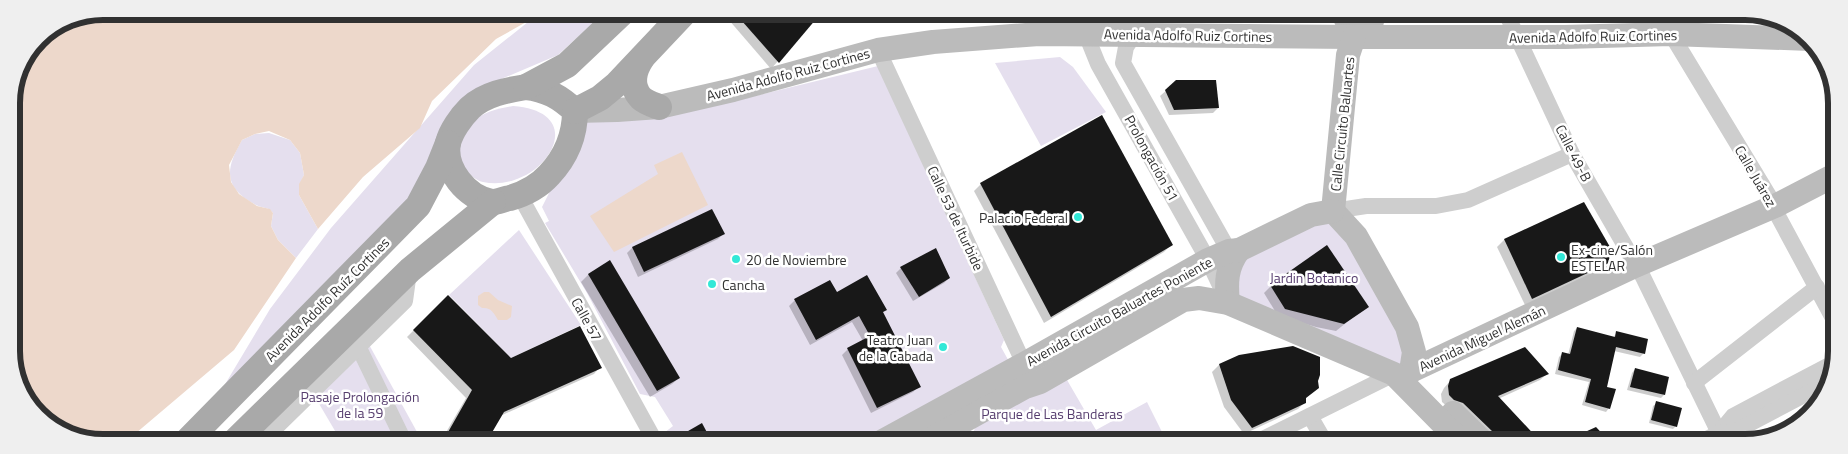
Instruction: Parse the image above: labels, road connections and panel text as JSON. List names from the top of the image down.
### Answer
{
  "streets": {
    "main road": [
      "Avenida Adolfo Ruiz Cortines",
      "Calle Circuito Baluartes",
      "Avenida Adolfo Ruíz Cortines",
      "Avenida Circuito Baluartes Poniente",
      "Avenida Miguel Alemán"
    ],
    "street": [
      "Calle 49-B",
      "Prolongación 51",
      "Calle Juárez",
      "Calle 53 de Iturbide",
      "Calle 57"
    ]
  },
  "crossings": [
    ["Avenida Adolfo Ruiz Cortines", "Calle Circuito Baluartes"],
    ["Avenida Adolfo Ruiz Cortines", "Calle 49-B"],
    ["Avenida Adolfo Ruiz Cortines", "Prolongación 51"],
    ["Avenida Adolfo Ruiz Cortines", "Calle Juárez"],
    ["Avenida Adolfo Ruiz Cortines", "Calle 53 de Iturbide"],
    ["Avenida Adolfo Ruiz Cortines", "Avenida Adolfo Ruíz Cortines"],
    ["Avenida Adolfo Ruiz Cortines", "Calle 57"],
    ["Calle Circuito Baluartes", "Avenida Circuito Baluartes Poniente"],
    ["Calle 49-B", "Avenida Miguel Alemán"],
    ["Prolongación 51", "Avenida Circuito Baluartes Poniente"],
    ["Calle Juárez", "Avenida Miguel Alemán"],
    ["Calle 53 de Iturbide", "Avenida Circuito Baluartes Poniente"],
    ["Avenida Adolfo Ruíz Cortines", "Calle 57"],
    ["Avenida Circuito Baluartes Poniente", "Avenida Miguel Alemán"]
  ],
  "parks": ["Jardin Botanico", "Pasaje Prolongación de la 59", "Parque de Las Banderas"],
  "places": [
    "Palacio Federal",
    "Ex-cine/Salón ESTELAR",
    "20 de Noviembre",
    "Cancha",
    "Teatro Juan de la Cabada"
  ]
}
